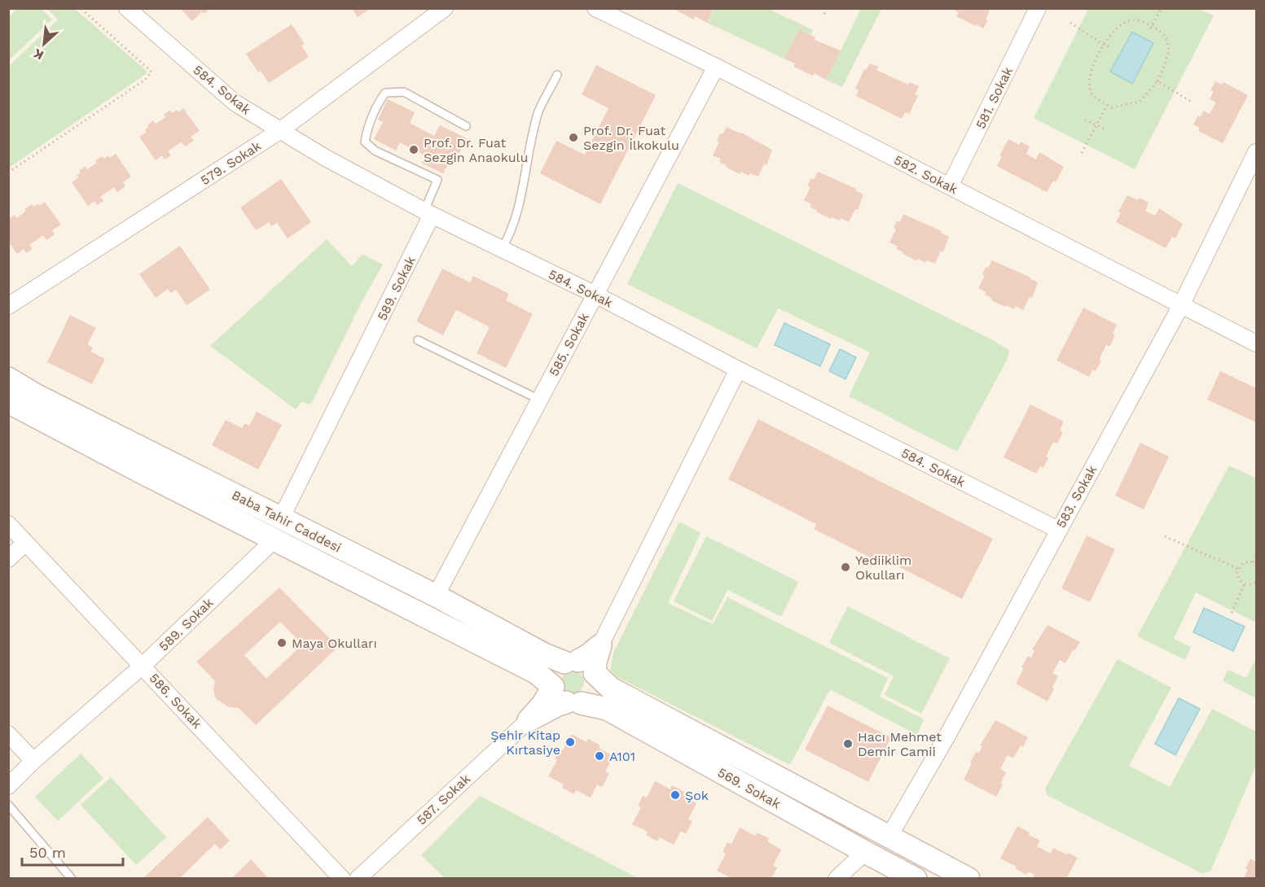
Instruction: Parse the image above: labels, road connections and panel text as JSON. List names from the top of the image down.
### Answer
{
  "streets": {
    "street": [
      "584. Sokak",
      "581. Sokak",
      "579. Sokak",
      "582. Sokak",
      "589. Sokak",
      "585. Sokak",
      "583. Sokak",
      "Baba Tahir Caddesi",
      "586. Sokak",
      "569. Sokak",
      "587. Sokak"
    ]
  },
  "crossings": [
    ["584. Sokak", "579. Sokak"],
    ["584. Sokak", "589. Sokak"],
    ["584. Sokak", "585. Sokak"],
    ["584. Sokak", "583. Sokak"],
    ["581. Sokak", "582. Sokak"],
    ["582. Sokak", "585. Sokak"],
    ["582. Sokak", "583. Sokak"],
    ["589. Sokak", "Baba Tahir Caddesi"],
    ["589. Sokak", "586. Sokak"],
    ["585. Sokak", "Baba Tahir Caddesi"],
    ["583. Sokak", "Baba Tahir Caddesi"],
    ["Baba Tahir Caddesi", "569. Sokak"]
  ],
  "places": [
    "Prof. Dr. Fuat Sezgin İlkokulu",
    "Prof. Dr. Fuat Sezgin Anaokulu",
    "Yediiklim Okulları",
    "Maya Okulları",
    "Şehir Kitap Kırtasiye",
    "Hacı Mehmet Demir Camii",
    "A101",
    "Şok"
  ],
  "scale_bar": "50 m",
  "north": "bottom left"
}
